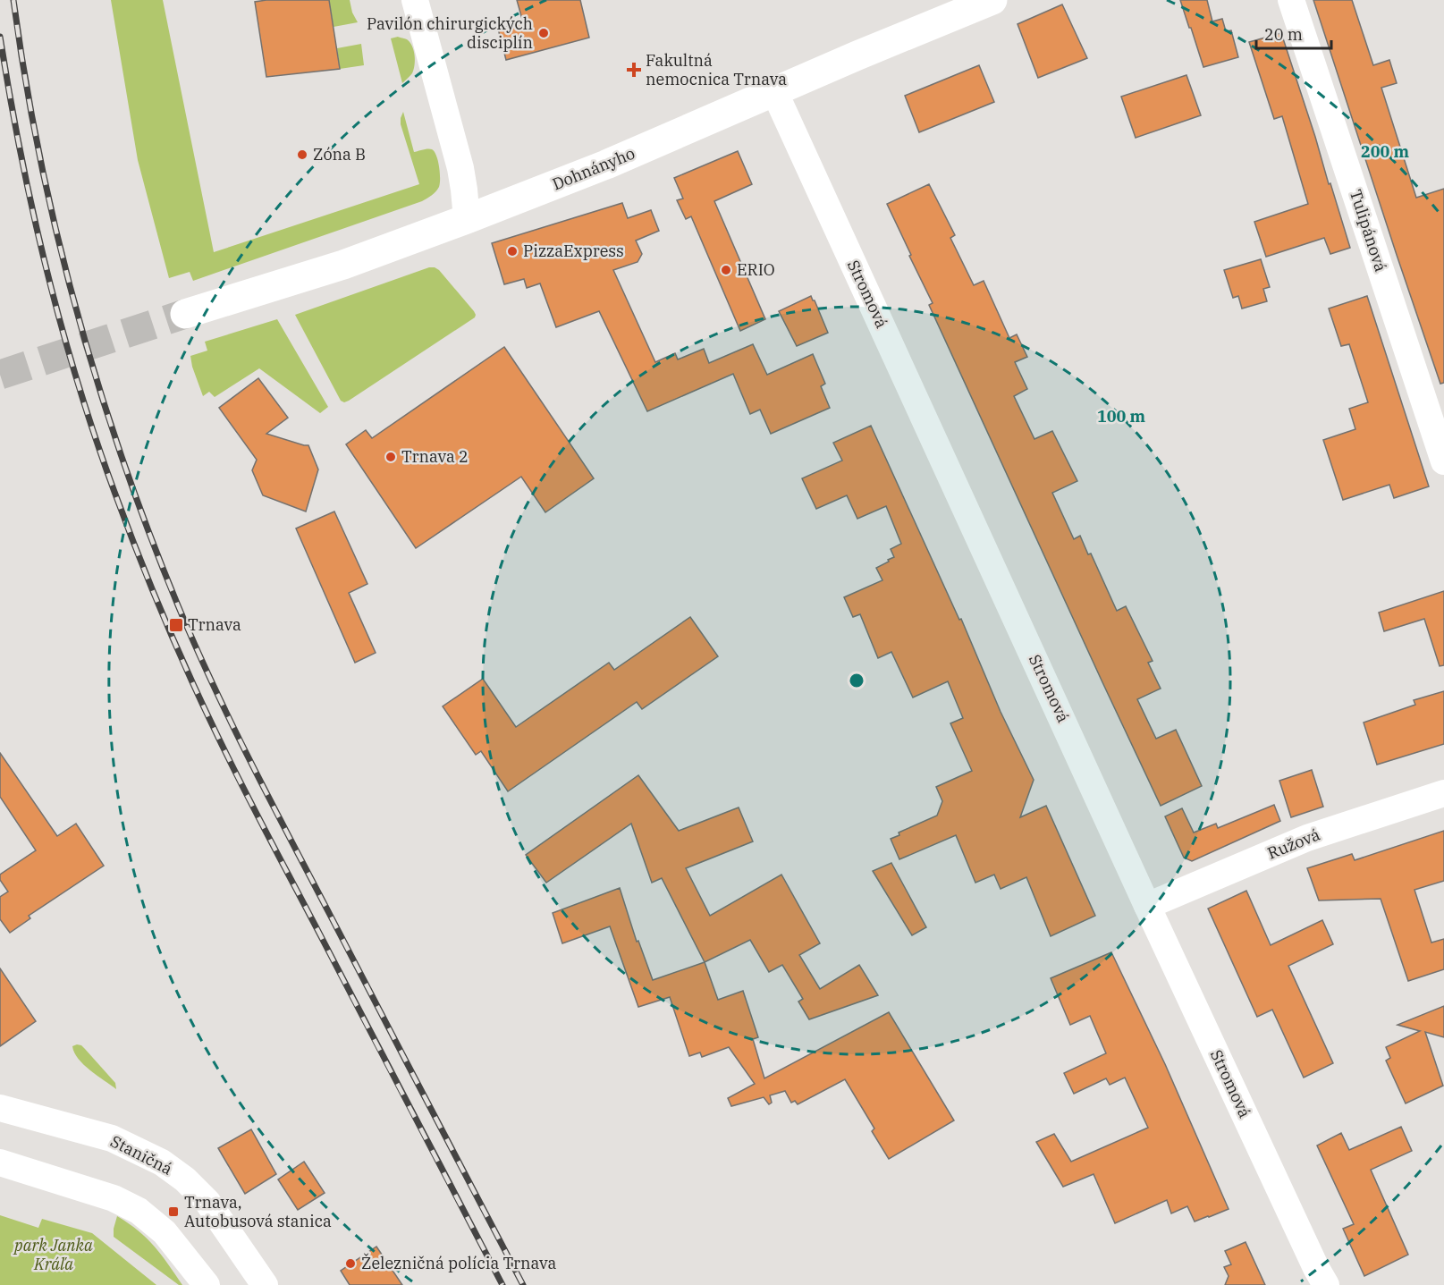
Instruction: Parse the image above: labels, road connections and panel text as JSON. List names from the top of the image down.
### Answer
{
  "streets": {
    "street": [
      "Dohnányho",
      "Tulipánová",
      "Stromová",
      "Ružová",
      "Staničná"
    ]
  },
  "crossings": [
    ["Dohnányho", "Stromová"],
    ["Stromová", "Ružová"]
  ],
  "parks": ["park Janka Kráľa"],
  "places": {
    "other": [
      "Pavilón chirurgických disciplín",
      "Zóna B",
      "PizzaExpress",
      "ERIO",
      "Trnava 2",
      "Železničná polícia Trnava"
    ],
    "health": ["Fakultná nemocnica Trnava"],
    "transit": ["Trnava", "Trnava, Autobusová stanica"]
  },
  "scale_bar": "20 m",
  "rings": ["200 m", "100 m"]
}
